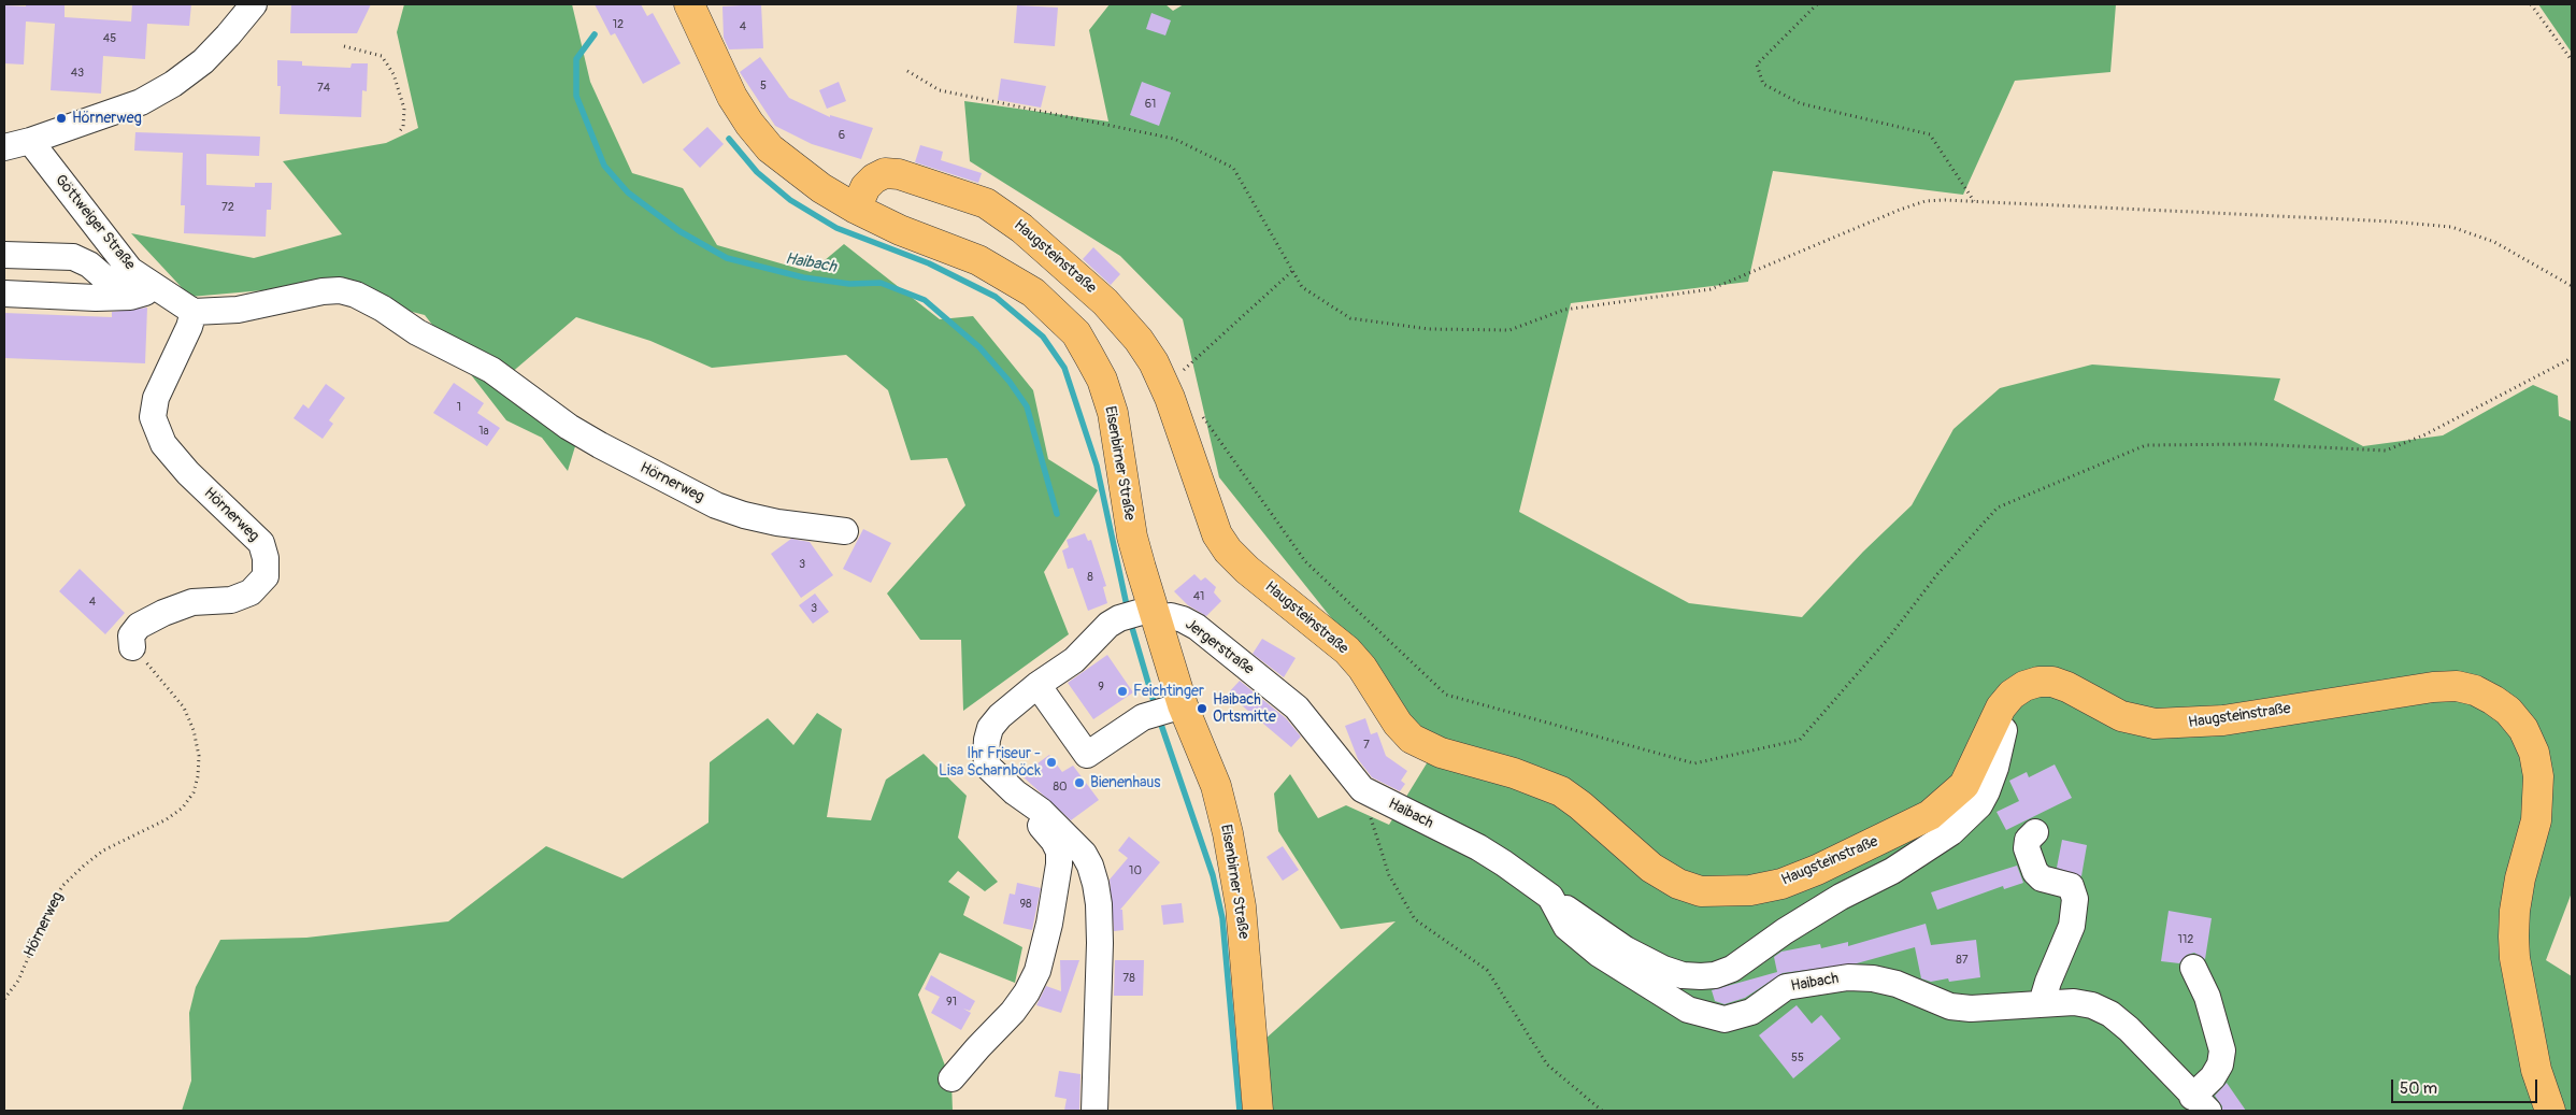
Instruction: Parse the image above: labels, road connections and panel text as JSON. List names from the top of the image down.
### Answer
{
  "streets": {
    "main road": ["Haugsteinstraße", "Eisenbirner Straße"],
    "street": [
      "Göttweiger Straße",
      "Hörnerweg",
      "Jergerstraße",
      "Haibach"
    ]
  },
  "crossings": [
    ["Göttweiger Straße", "Hörnerweg"],
    ["Haugsteinstraße", "Eisenbirner Straße"],
    ["Eisenbirner Straße", "Jergerstraße"],
    ["Jergerstraße", "Haibach"]
  ],
  "water": ["Haibach"],
  "places": [
    "Hörnerweg",
    "Feichtinger",
    "Haibach Ortsmitte",
    "Ihr Friseur - Lisa Scharnböck",
    "Bienenhaus"
  ],
  "house_numbers": [
    "12",
    "4",
    "45",
    "43",
    "5",
    "74",
    "61",
    "6",
    "72",
    "1",
    "1a",
    "3",
    "8",
    "41",
    "4",
    "3",
    "9",
    "7",
    "80",
    "10",
    "98",
    "112",
    "87",
    "78",
    "91",
    "55"
  ],
  "scale_bar": "50 m"
}
